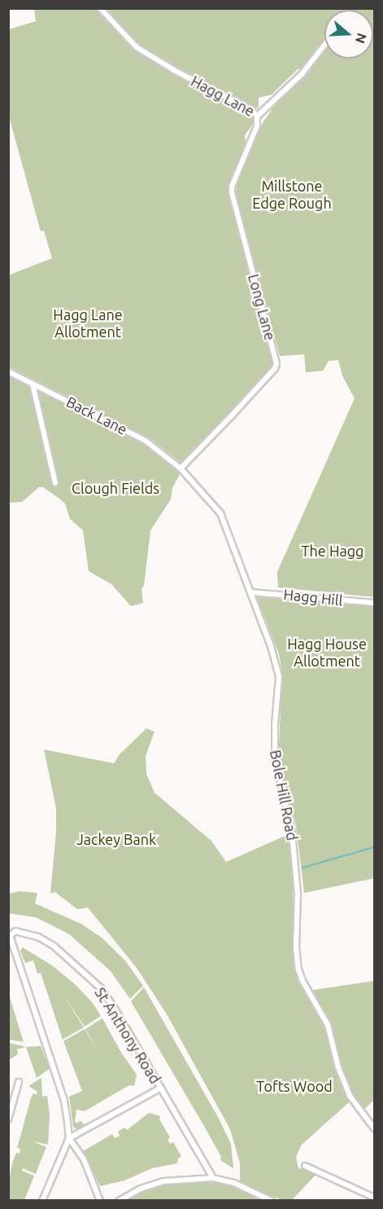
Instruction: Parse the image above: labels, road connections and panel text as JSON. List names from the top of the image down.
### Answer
{
  "streets": {
    "street": [
      "Hagg Lane",
      "Long Lane",
      "Back Lane",
      "Hagg Hill",
      "Bole Hill Road",
      "St Anthony Road"
    ]
  },
  "crossings": [
    ["Hagg Lane", "Long Lane"],
    ["Long Lane", "Back Lane"],
    ["Long Lane", "Bole Hill Road"],
    ["Back Lane", "Bole Hill Road"],
    ["Hagg Hill", "Bole Hill Road"]
  ],
  "parks": [
    "Millstone Edge Rough",
    "Hagg Lane Allotment",
    "Clough Fields",
    "The Hagg",
    "Hagg House Allotment",
    "Jackey Bank",
    "Tofts Wood"
  ],
  "north": "right"
}
